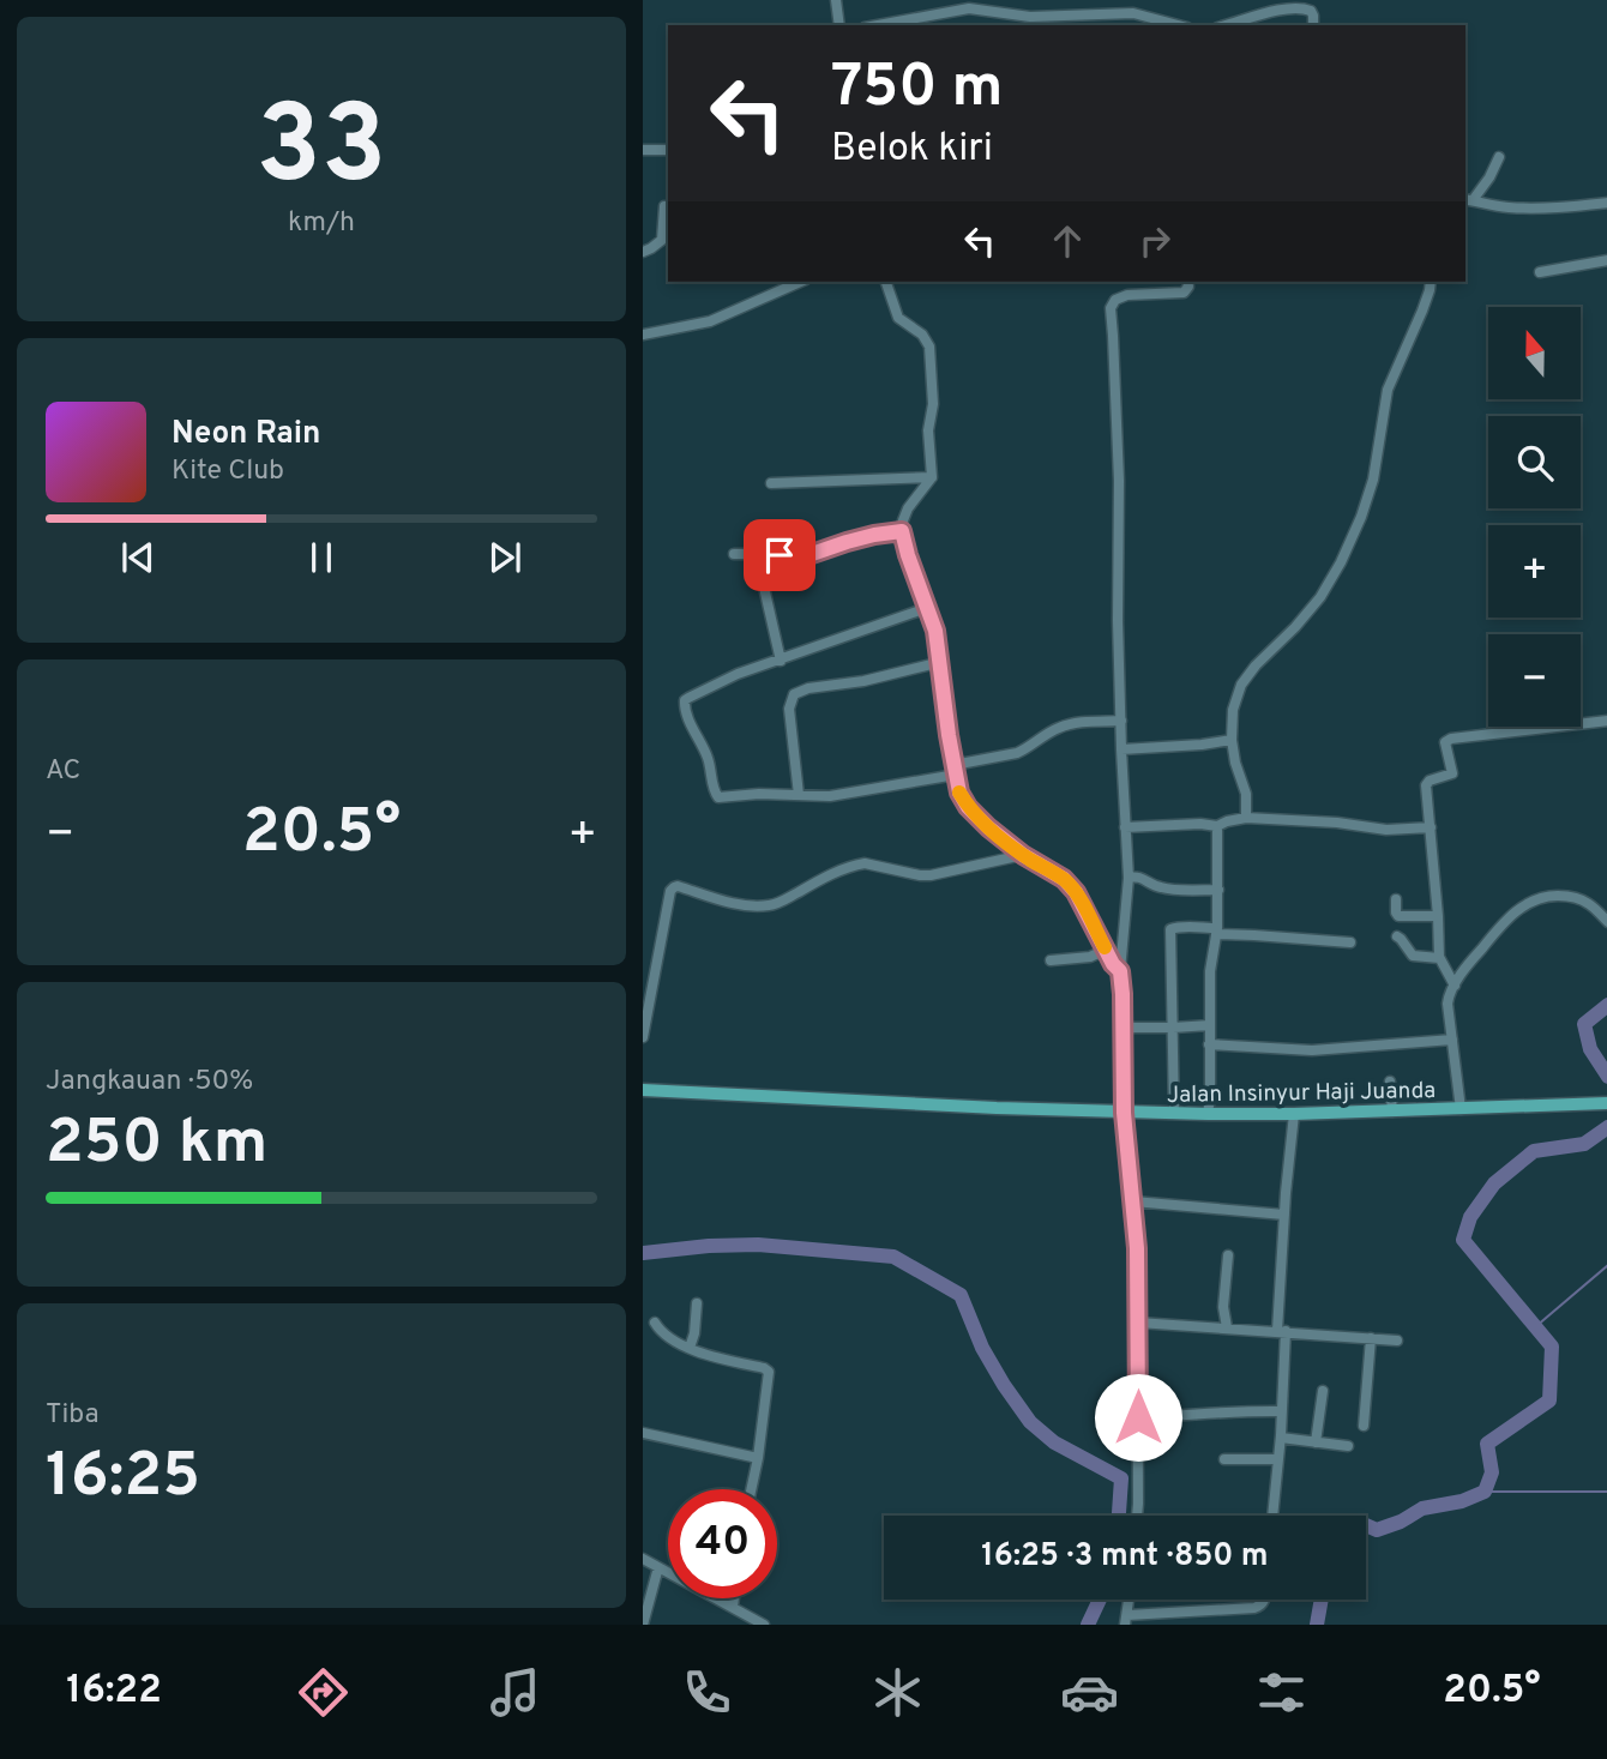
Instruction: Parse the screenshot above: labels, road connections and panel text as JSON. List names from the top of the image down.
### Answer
{
  "streets": {
    "main road": ["Jalan Insinyur Haji Juanda"]
  },
  "north": "top",
  "page": {
    "tile": [
      ["33", "km/h"],
      "AC",
      ["Jangkauan · 50%", "250 km"],
      ["Tiba", "16:25"]
    ],
    "turn": ["750 m", "Belok kiri"],
    "map_buttons": ["+", "−"],
    "song": ["Neon Rain", "Kite Club"],
    "heat": ["−", "20.5°", "+"],
    "limit": "40",
    "trip": "16:25 · 3 mnt · 850 m",
    "tabs": ["16:22", "20.5°"]
  }
}
